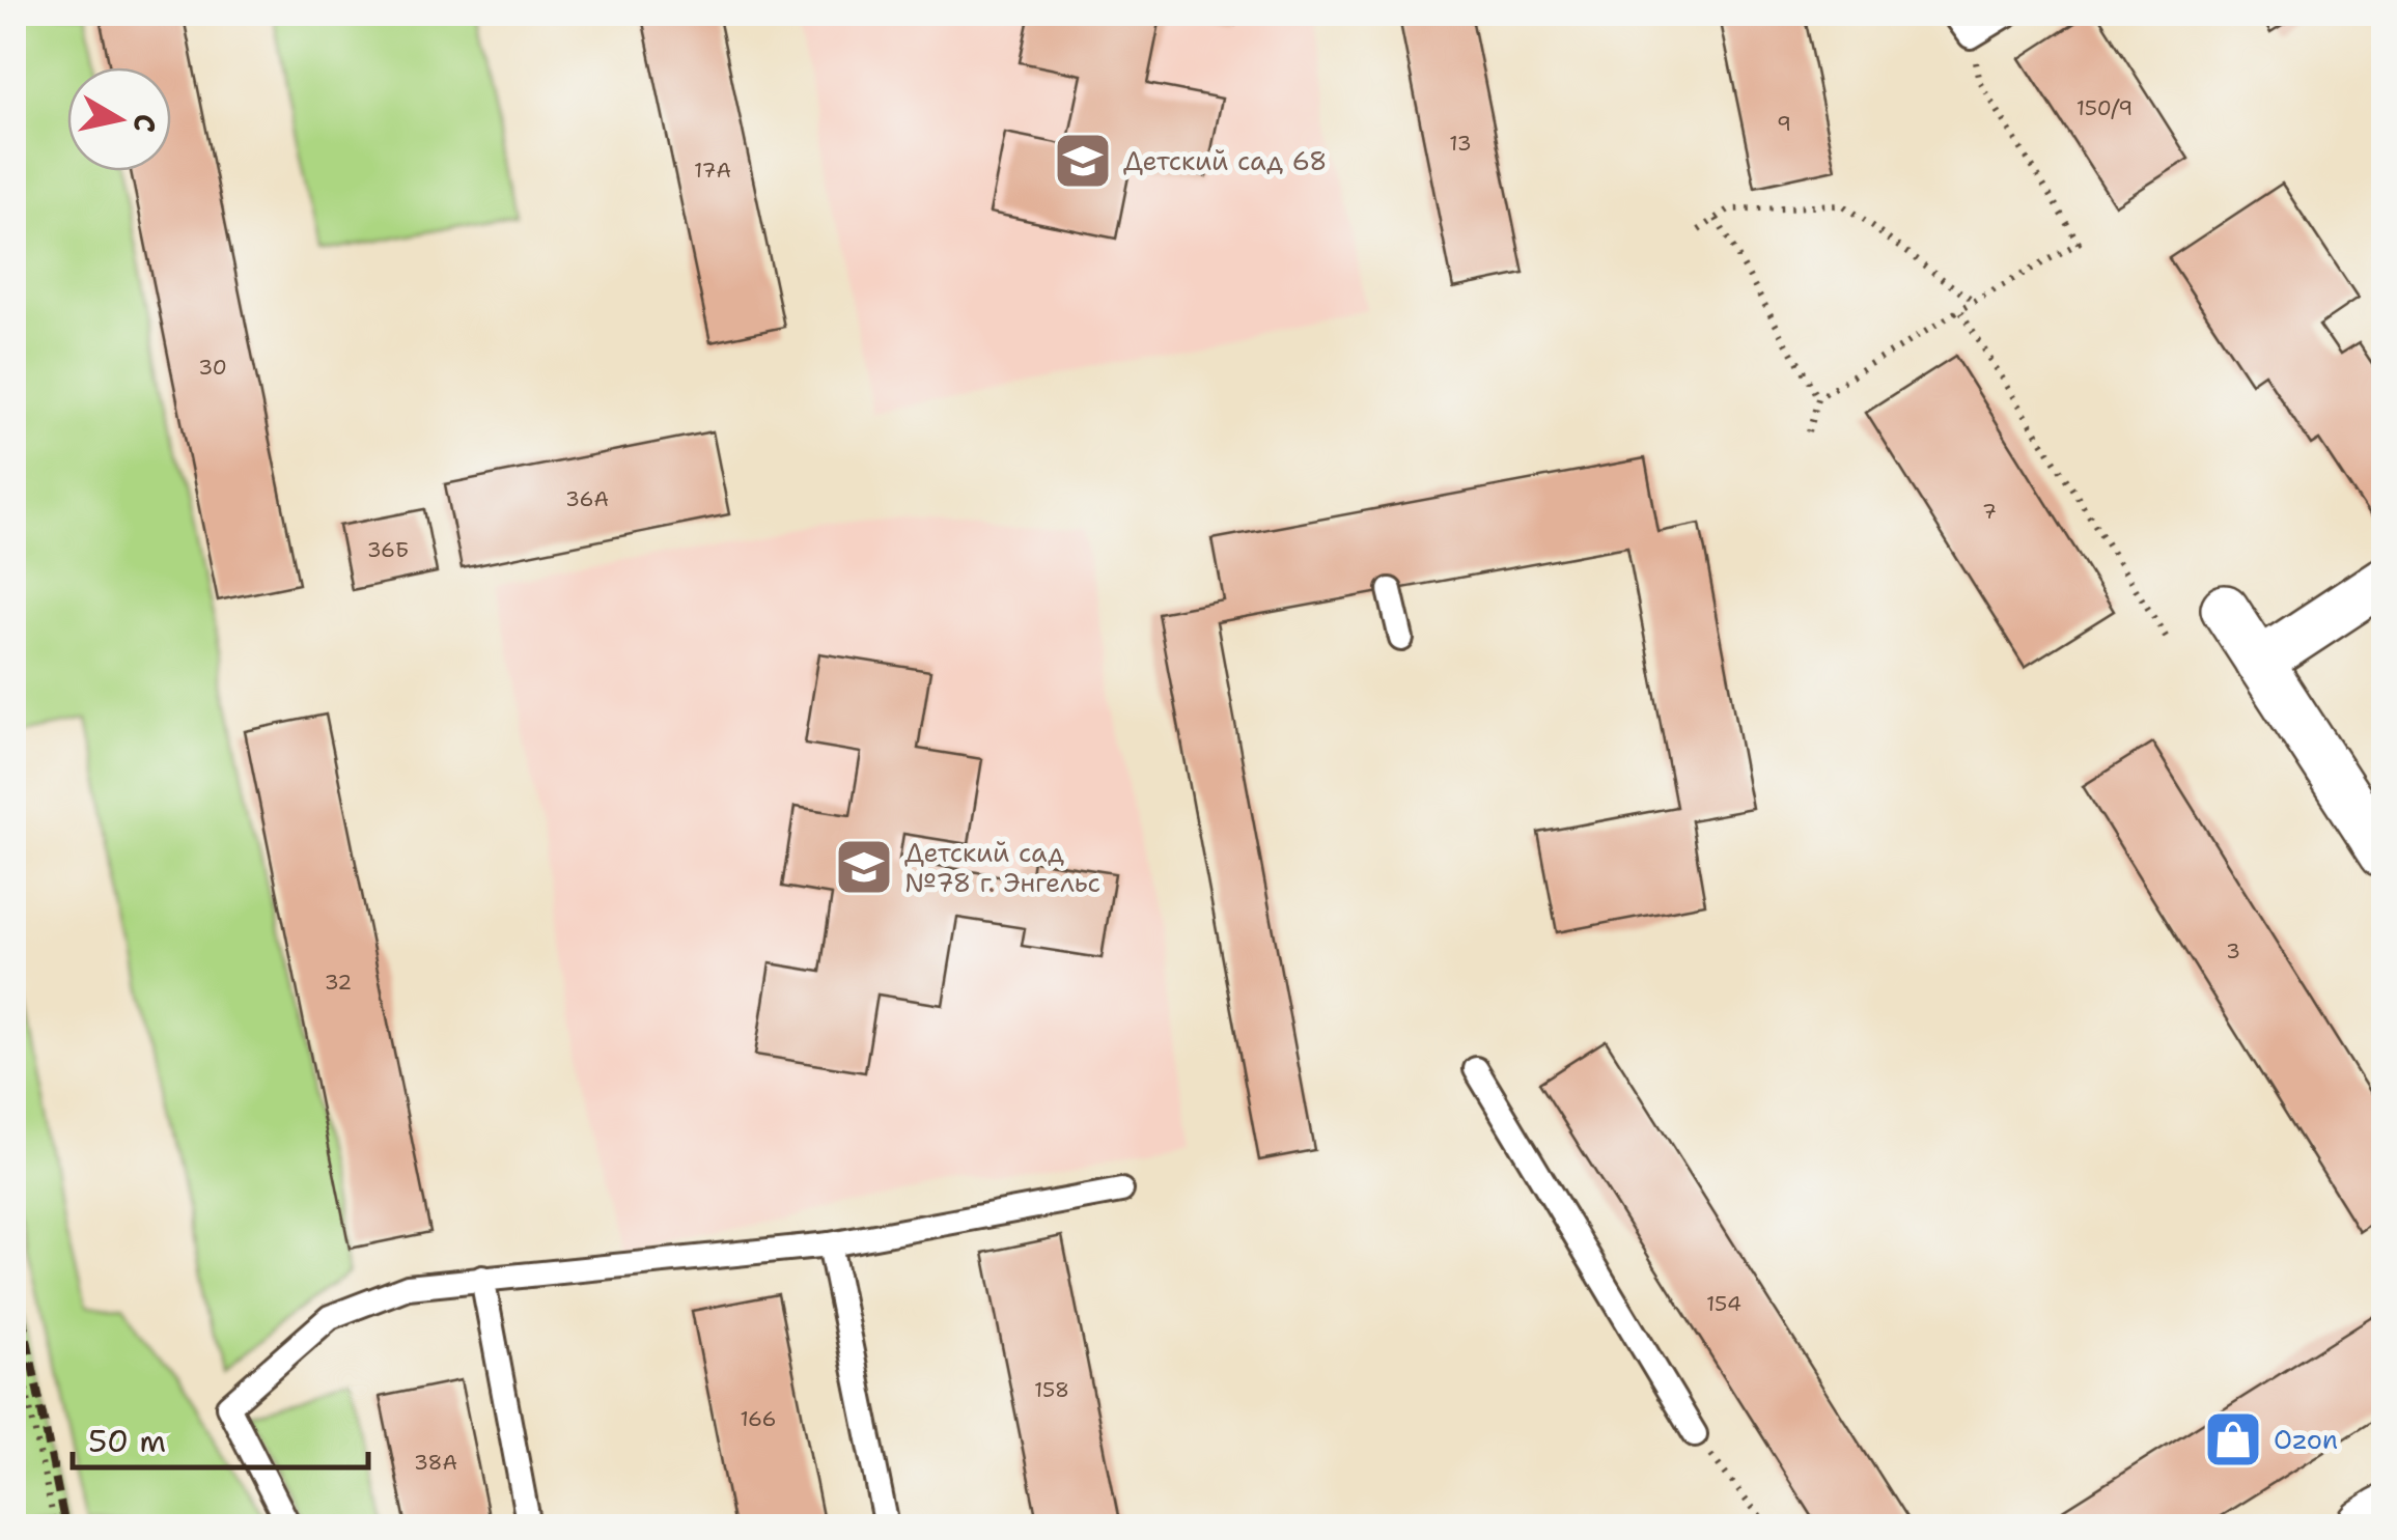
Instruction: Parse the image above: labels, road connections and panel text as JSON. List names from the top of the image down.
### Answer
{
  "places": {
    "school or university": ["Детский сад 68", "Детский сад №78 г. Энгельс"],
    "shop": ["Ozon"]
  },
  "house_numbers": [
    "150/9",
    "9",
    "13",
    "17А",
    "30",
    "36А",
    "7",
    "36Б",
    "3",
    "32",
    "154",
    "158",
    "166",
    "38А"
  ],
  "scale_bar": "50 m",
  "north": "right"
}
